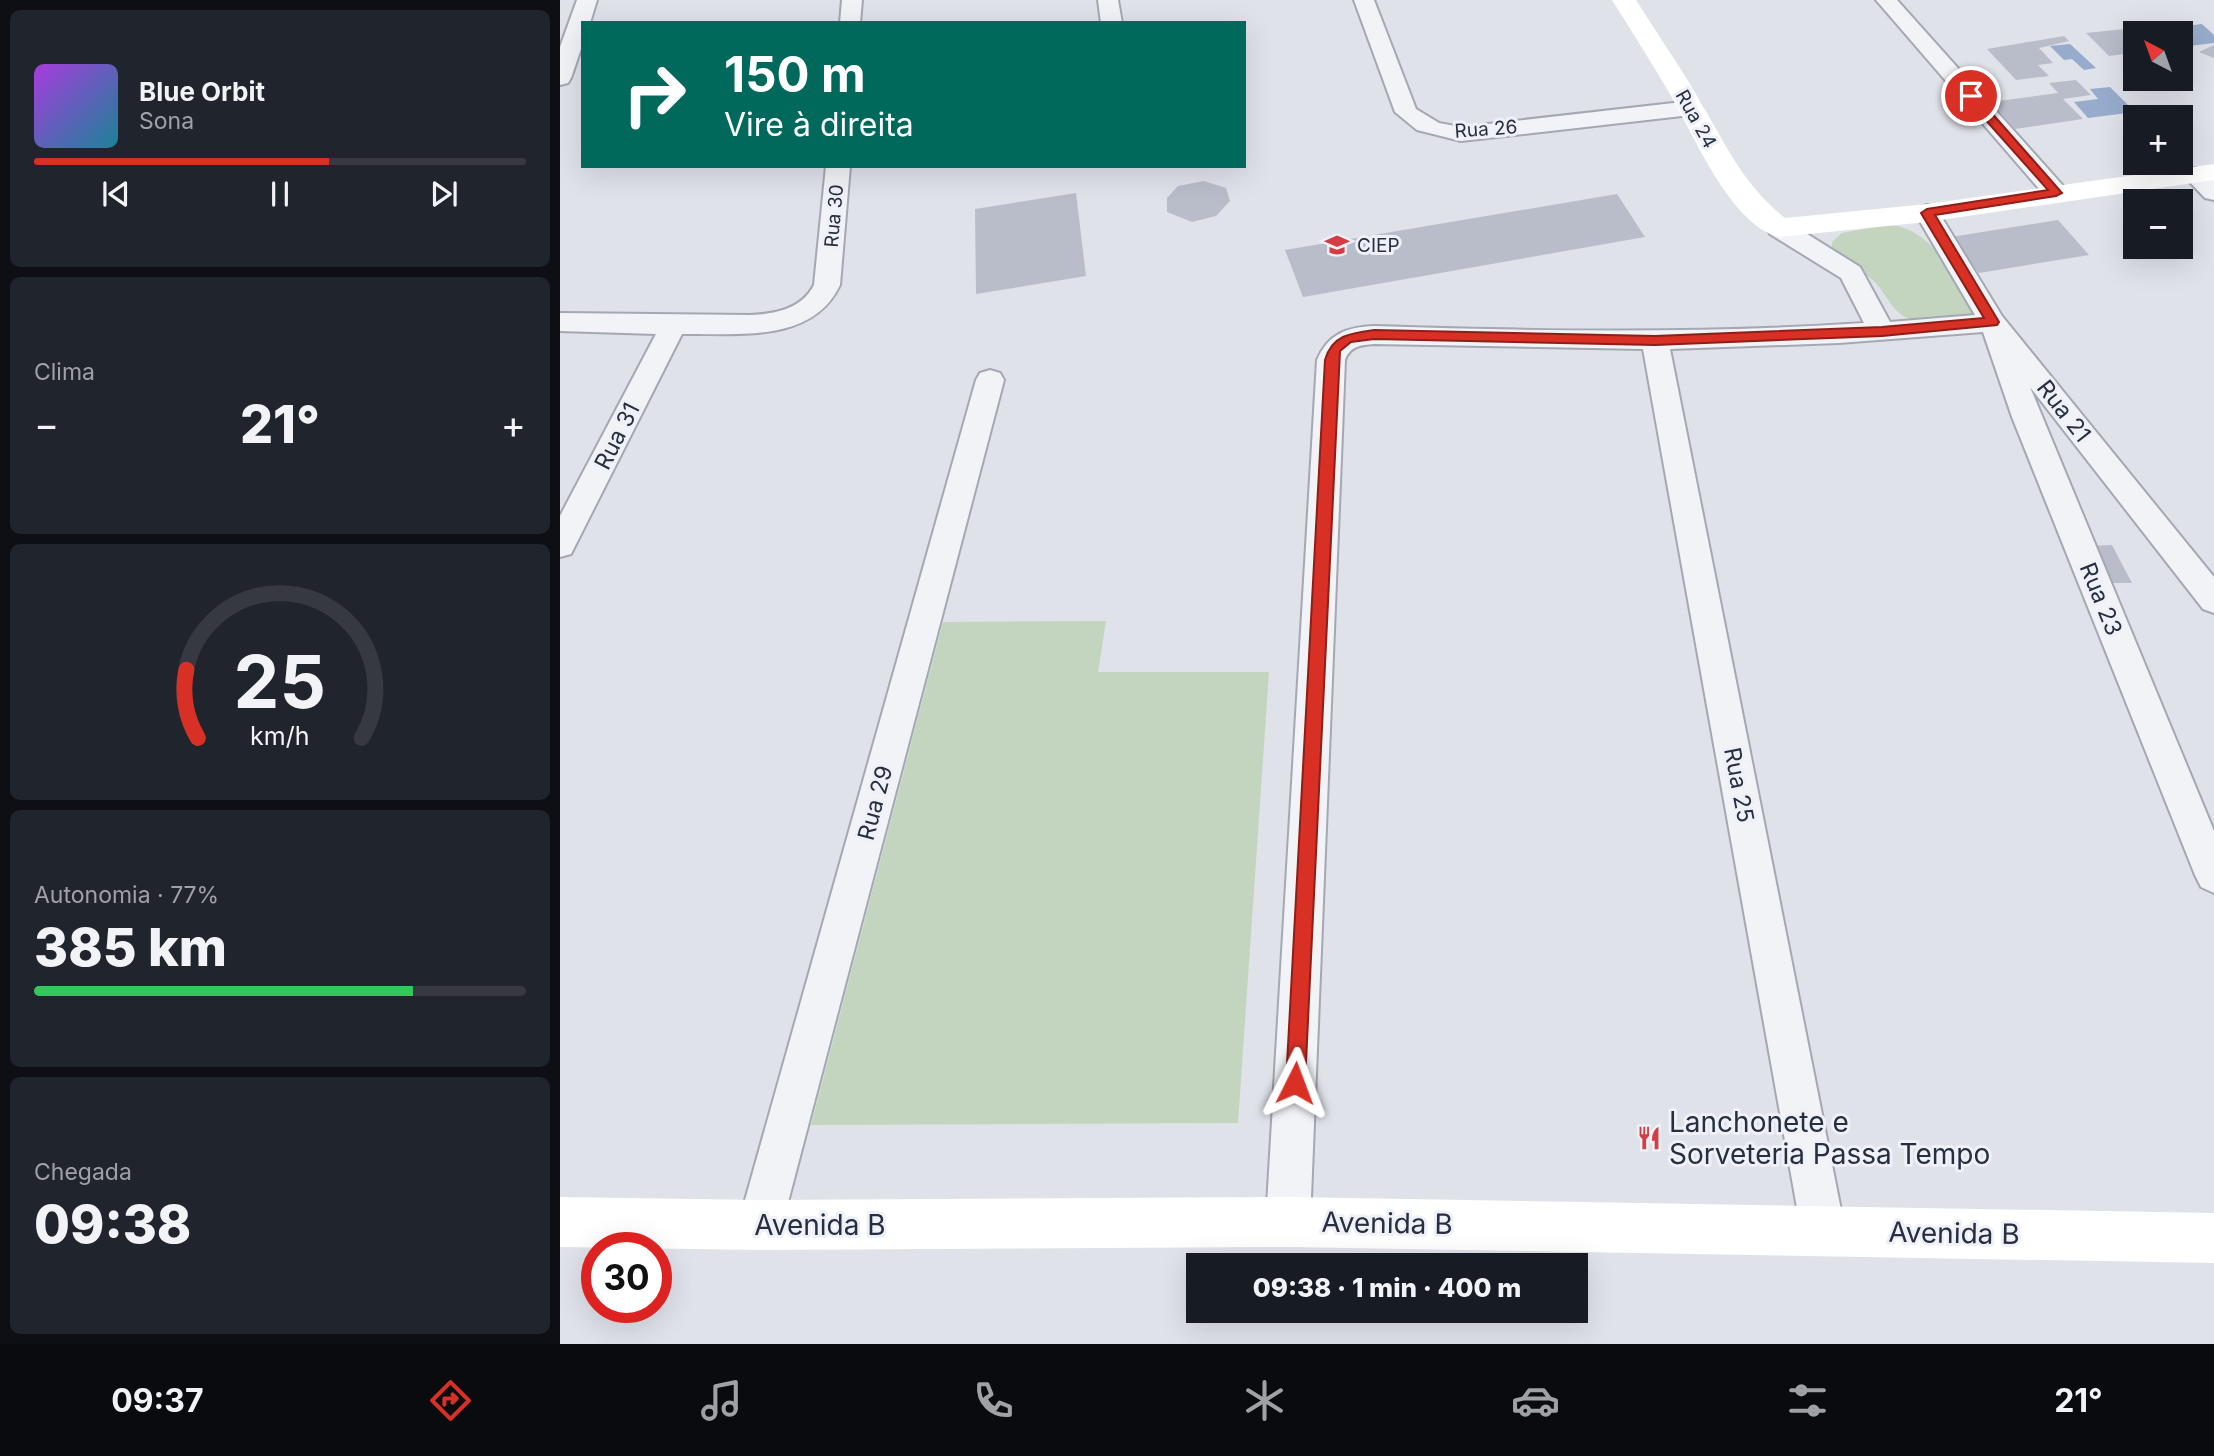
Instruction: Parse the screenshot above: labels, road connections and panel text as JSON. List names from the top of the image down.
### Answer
{
  "streets": {
    "street": [
      "Rua 24",
      "Rua 26",
      "Rua 30",
      "Rua 21",
      "Rua 31",
      "Rua 23",
      "Rua 25",
      "Rua 29",
      "Avenida B"
    ]
  },
  "crossings": [
    ["Rua 24", "Rua 26"],
    ["Rua 30", "Rua 31"],
    ["Rua 21", "Rua 23"],
    ["Rua 25", "Avenida B"],
    ["Rua 29", "Avenida B"]
  ],
  "places": {
    "school or university": ["CIEP"],
    "restaurant": ["Lanchonete e Sorveteria Passa Tempo"]
  },
  "north": "top left",
  "page": {
    "map_buttons": ["+", "−"],
    "turn": ["150 m", "Vire à direita"],
    "song": ["Blue Orbit", "Sona"],
    "tile": [
      "Clima",
      ["Autonomia · 77%", "385 km"],
      ["Chegada", "09:38"]
    ],
    "heat": ["−", "21°", "+"],
    "limit": "30",
    "trip": "09:38 · 1 min · 400 m",
    "tabs": ["09:37", "21°"],
    "gauge": ["25", "km/h"]
  }
}
